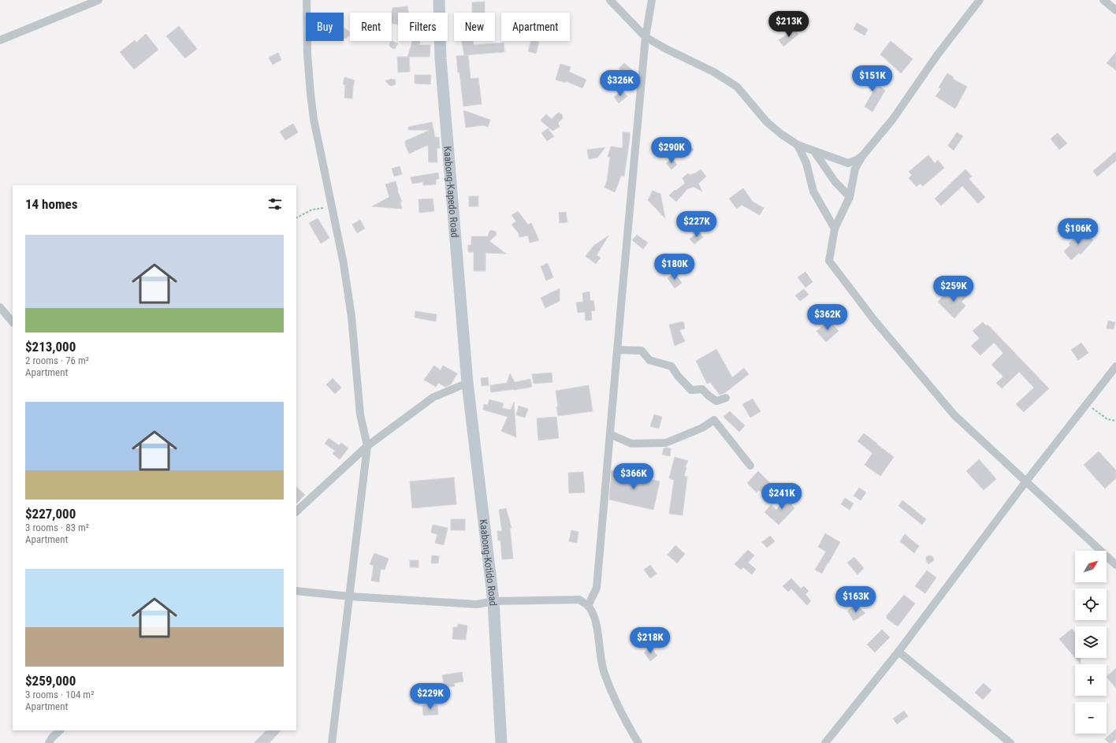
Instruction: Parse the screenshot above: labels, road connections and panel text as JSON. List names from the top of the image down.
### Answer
{
  "streets": {
    "main road": ["Kaabong-Kapedo Road", "Kaabong-Kotido Road"]
  },
  "crossings": [
    ["Kaabong-Kapedo Road", "Kaabong-Kotido Road"]
  ],
  "north": "top right",
  "page": {
    "price": [
      "$213K",
      "$151K",
      "$326K",
      "$290K",
      "$227K",
      "$106K",
      "$180K",
      "$259K",
      "$362K",
      "$366K",
      "$241K",
      "$163K",
      "$218K",
      "$229K"
    ],
    "chip": [
      "Buy",
      "Rent",
      "Filters",
      "New",
      "Apartment"
    ],
    "heading": "14 homes",
    "list": [
      {
        "name": "$213,000",
        "note": "2 rooms · 76 m² · Apartment"
      },
      {
        "name": "$227,000",
        "note": "3 rooms · 83 m² · Apartment"
      },
      {
        "name": "$259,000",
        "note": "3 rooms · 104 m² · Apartment"
      }
    ],
    "map_buttons": ["+", "−"]
  }
}
